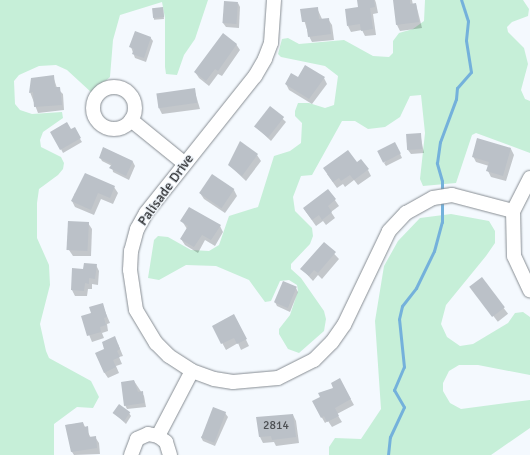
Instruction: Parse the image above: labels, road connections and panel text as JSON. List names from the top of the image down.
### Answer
{
  "streets": {
    "street": ["Palisade Drive"]
  },
  "house_numbers": ["2814"]
}
